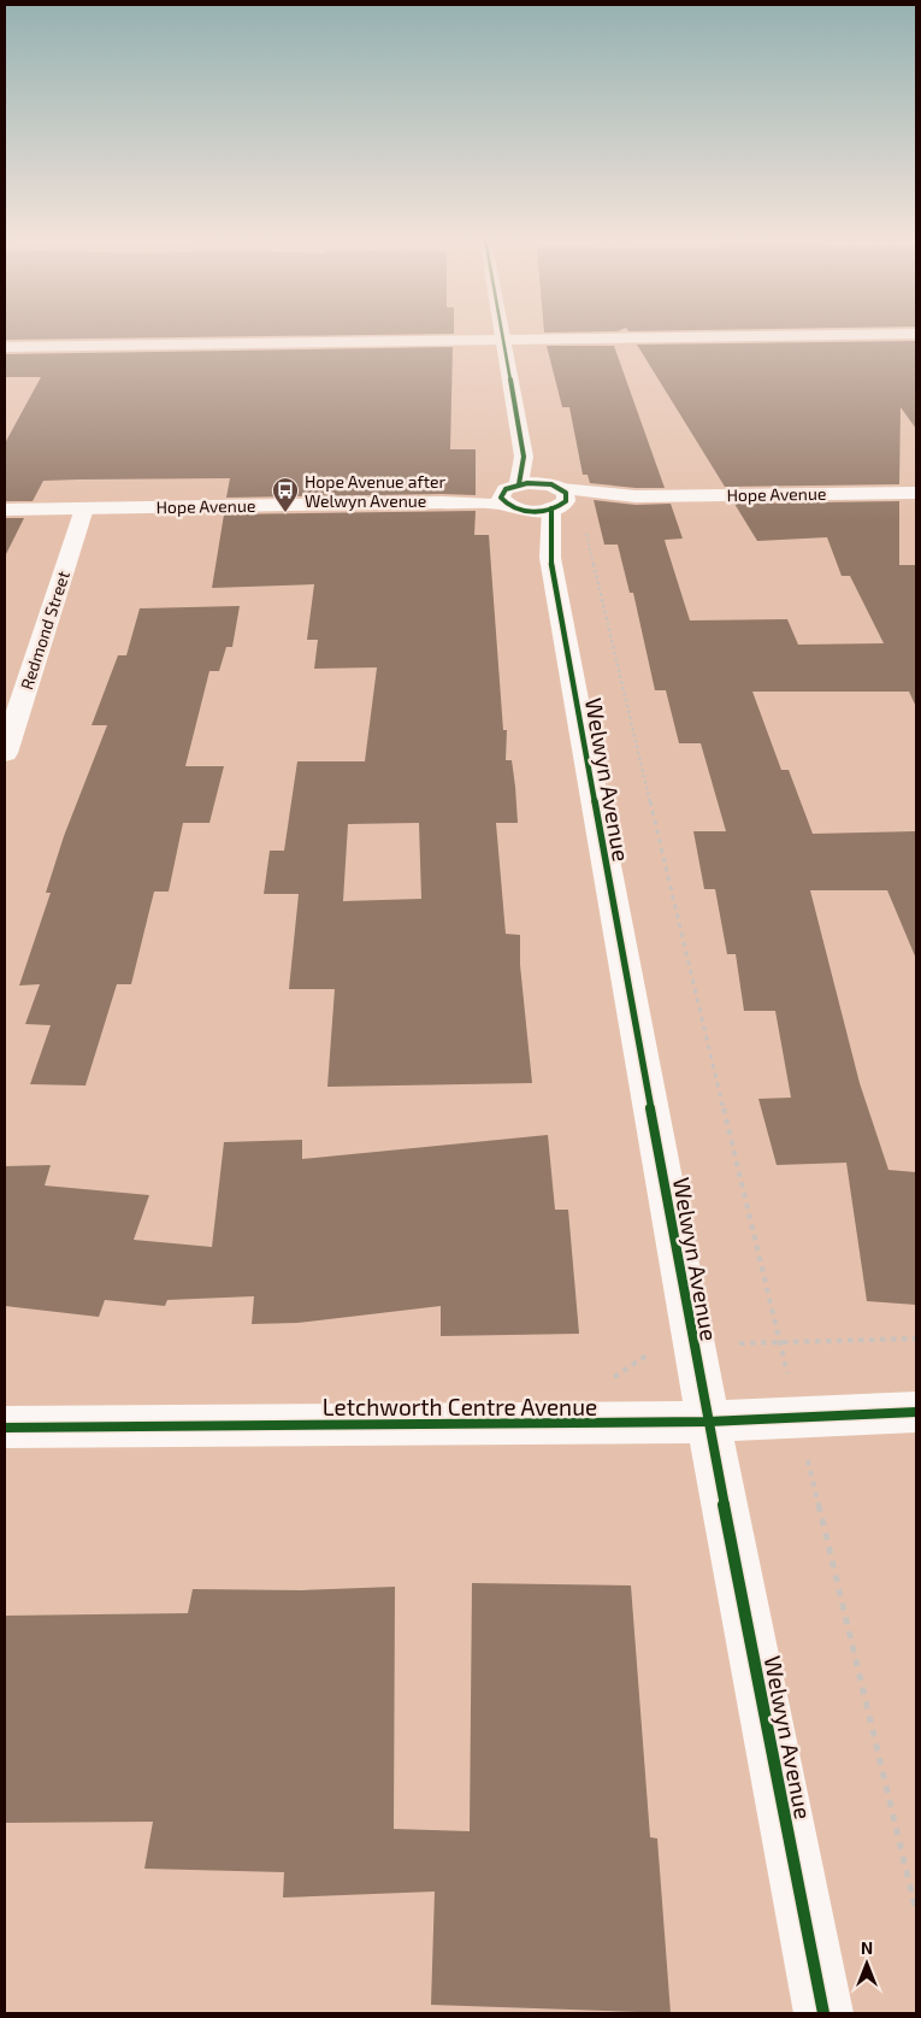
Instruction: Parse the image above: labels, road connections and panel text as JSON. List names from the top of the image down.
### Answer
{
  "streets": {
    "street": [
      "Hope Avenue",
      "Redmond Street",
      "Welwyn Avenue",
      "Letchworth Centre Avenue"
    ]
  },
  "crossings": [
    ["Hope Avenue", "Redmond Street"],
    ["Hope Avenue", "Welwyn Avenue"],
    ["Welwyn Avenue", "Letchworth Centre Avenue"]
  ],
  "places": {
    "bus stop": ["Hope Avenue after Welwyn Avenue"]
  },
  "north": "top"
}
